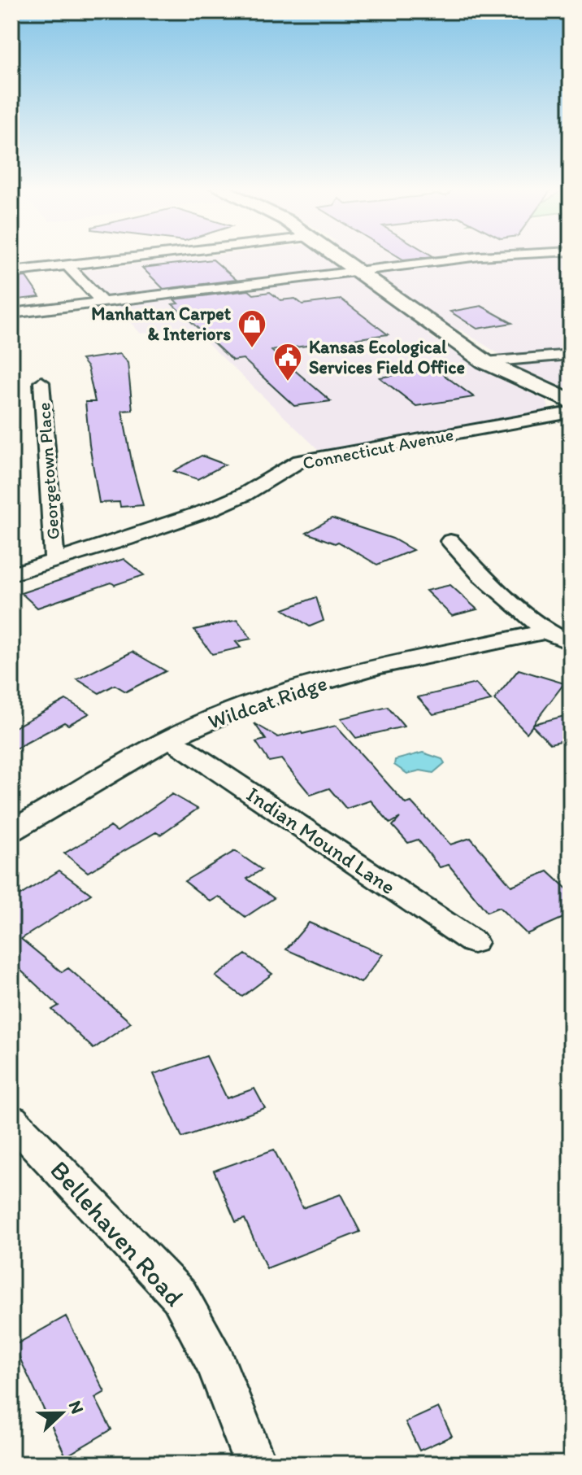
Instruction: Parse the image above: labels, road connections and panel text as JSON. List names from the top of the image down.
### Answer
{
  "streets": {
    "street": [
      "Connecticut Avenue",
      "Georgetown Place",
      "Wildcat Ridge",
      "Indian Mound Lane",
      "Bellehaven Road"
    ]
  },
  "crossings": [
    ["Connecticut Avenue", "Georgetown Place"],
    ["Wildcat Ridge", "Indian Mound Lane"]
  ],
  "places": {
    "shop": ["Manhattan Carpet & Interiors"],
    "public building": ["Kansas Ecological Services Field Office"]
  },
  "north": "right"
}
